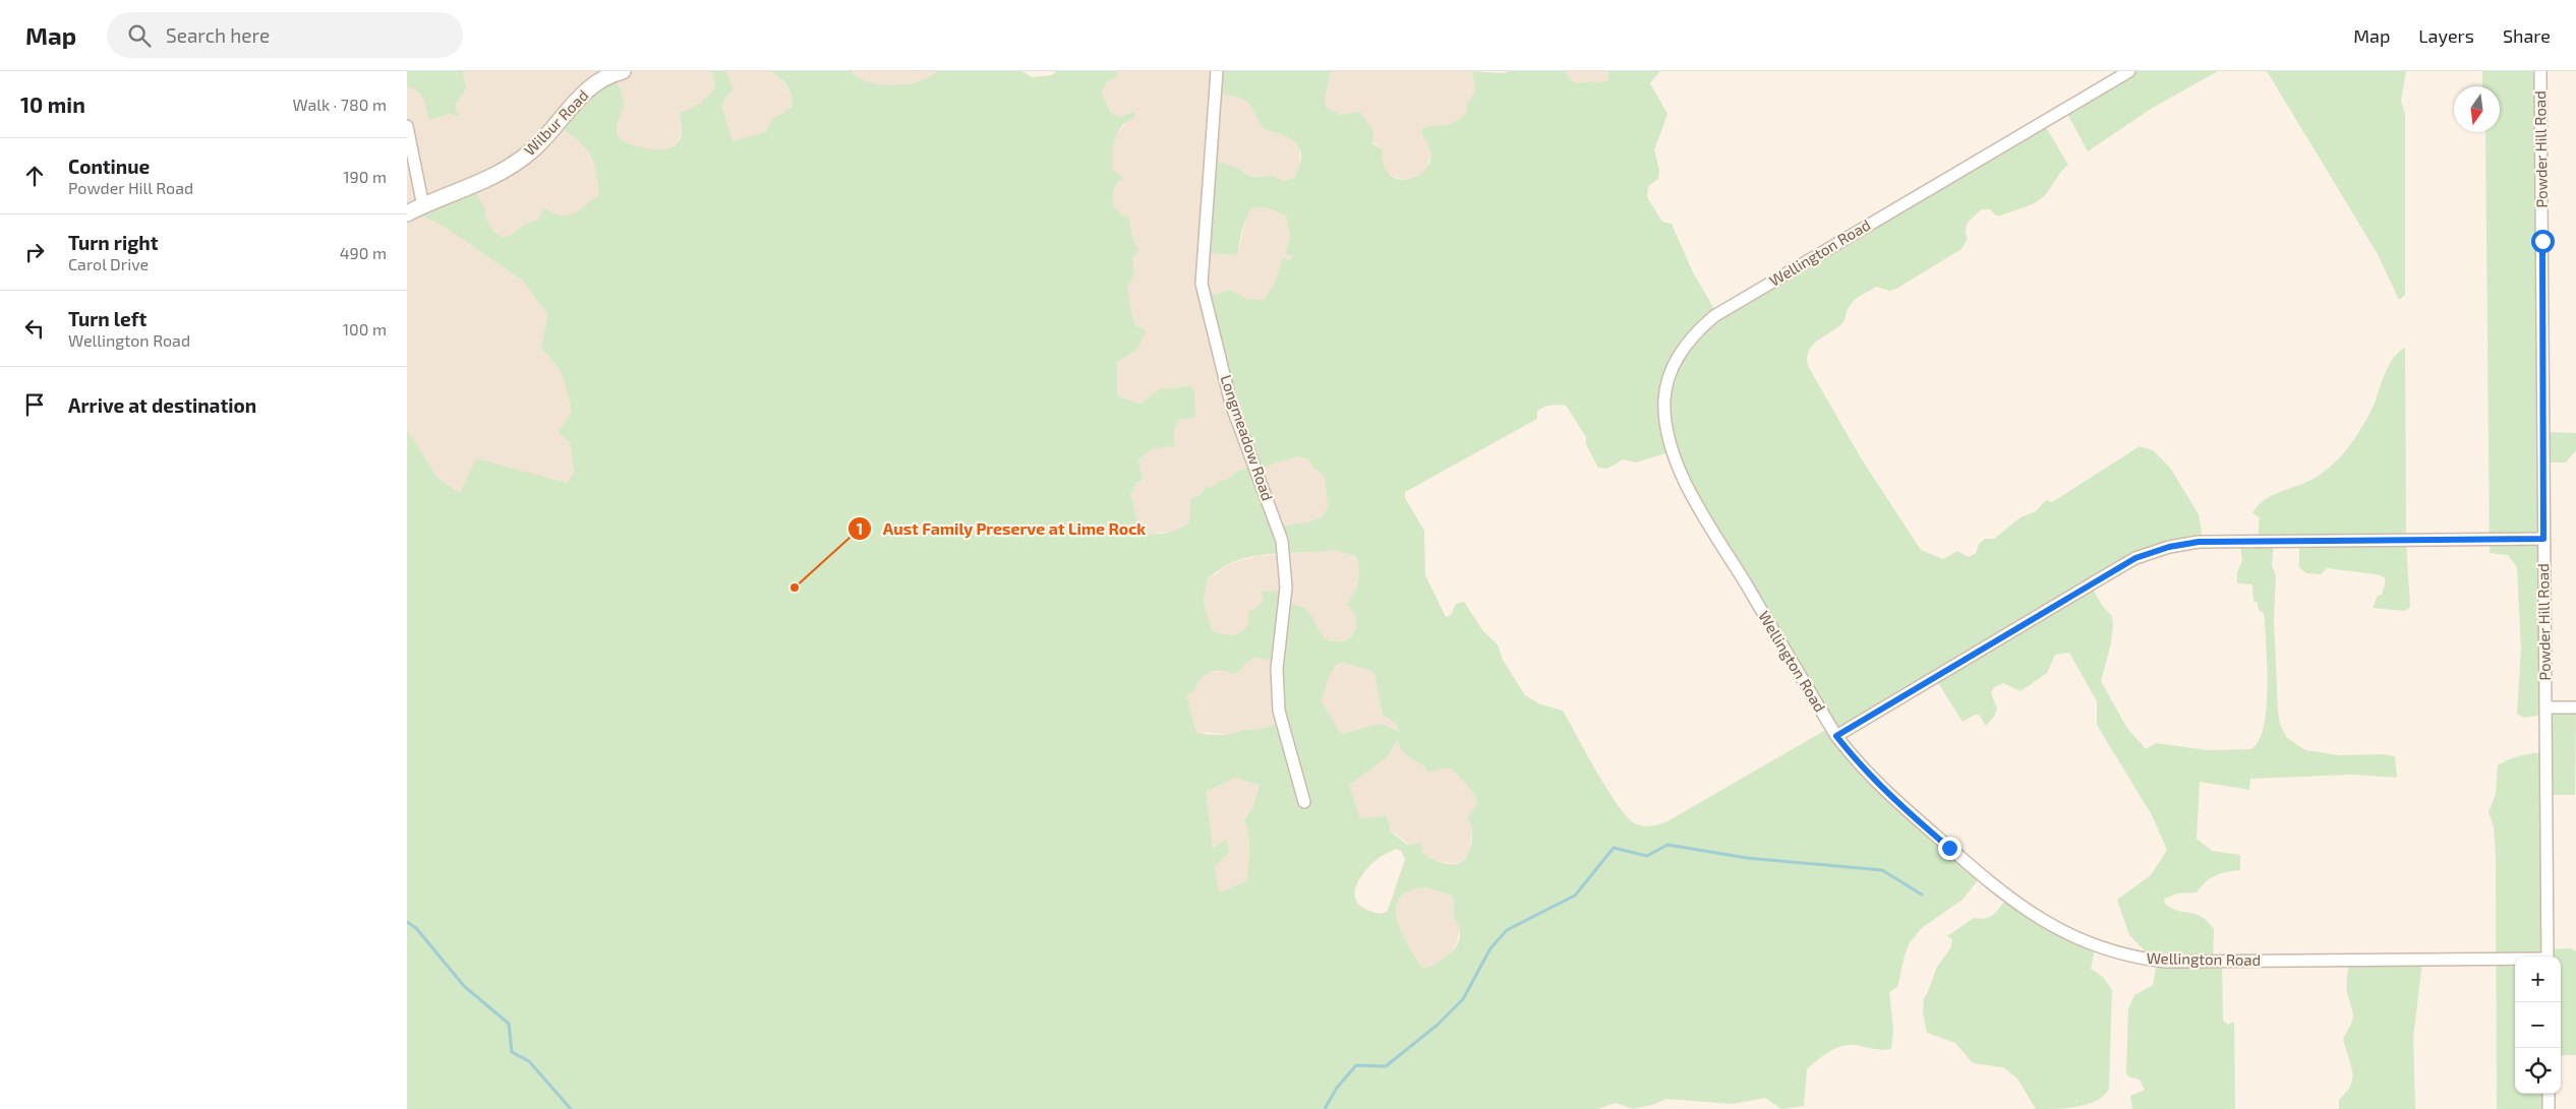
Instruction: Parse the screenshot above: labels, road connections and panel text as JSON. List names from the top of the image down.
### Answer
{
  "streets": {
    "street": [
      "Wilbur Road",
      "Powder Hill Road",
      "Wellington Road",
      "Longmeadow Road"
    ]
  },
  "places": ["Aust Family Preserve at Lime Rock"],
  "north": "bottom",
  "page": {
    "header": "Map",
    "search": "Search here",
    "nav": ["Map", "Layers", "Share"],
    "heading": ["10 min", "Walk · 780 m"],
    "list": [
      ["Continue", "Powder Hill Road", "190 m"],
      ["Turn right", "Carol Drive", "490 m"],
      ["Turn left", "Wellington Road", "100 m"],
      "Arrive at destination"
    ],
    "map_buttons": ["+", "−"]
  }
}
